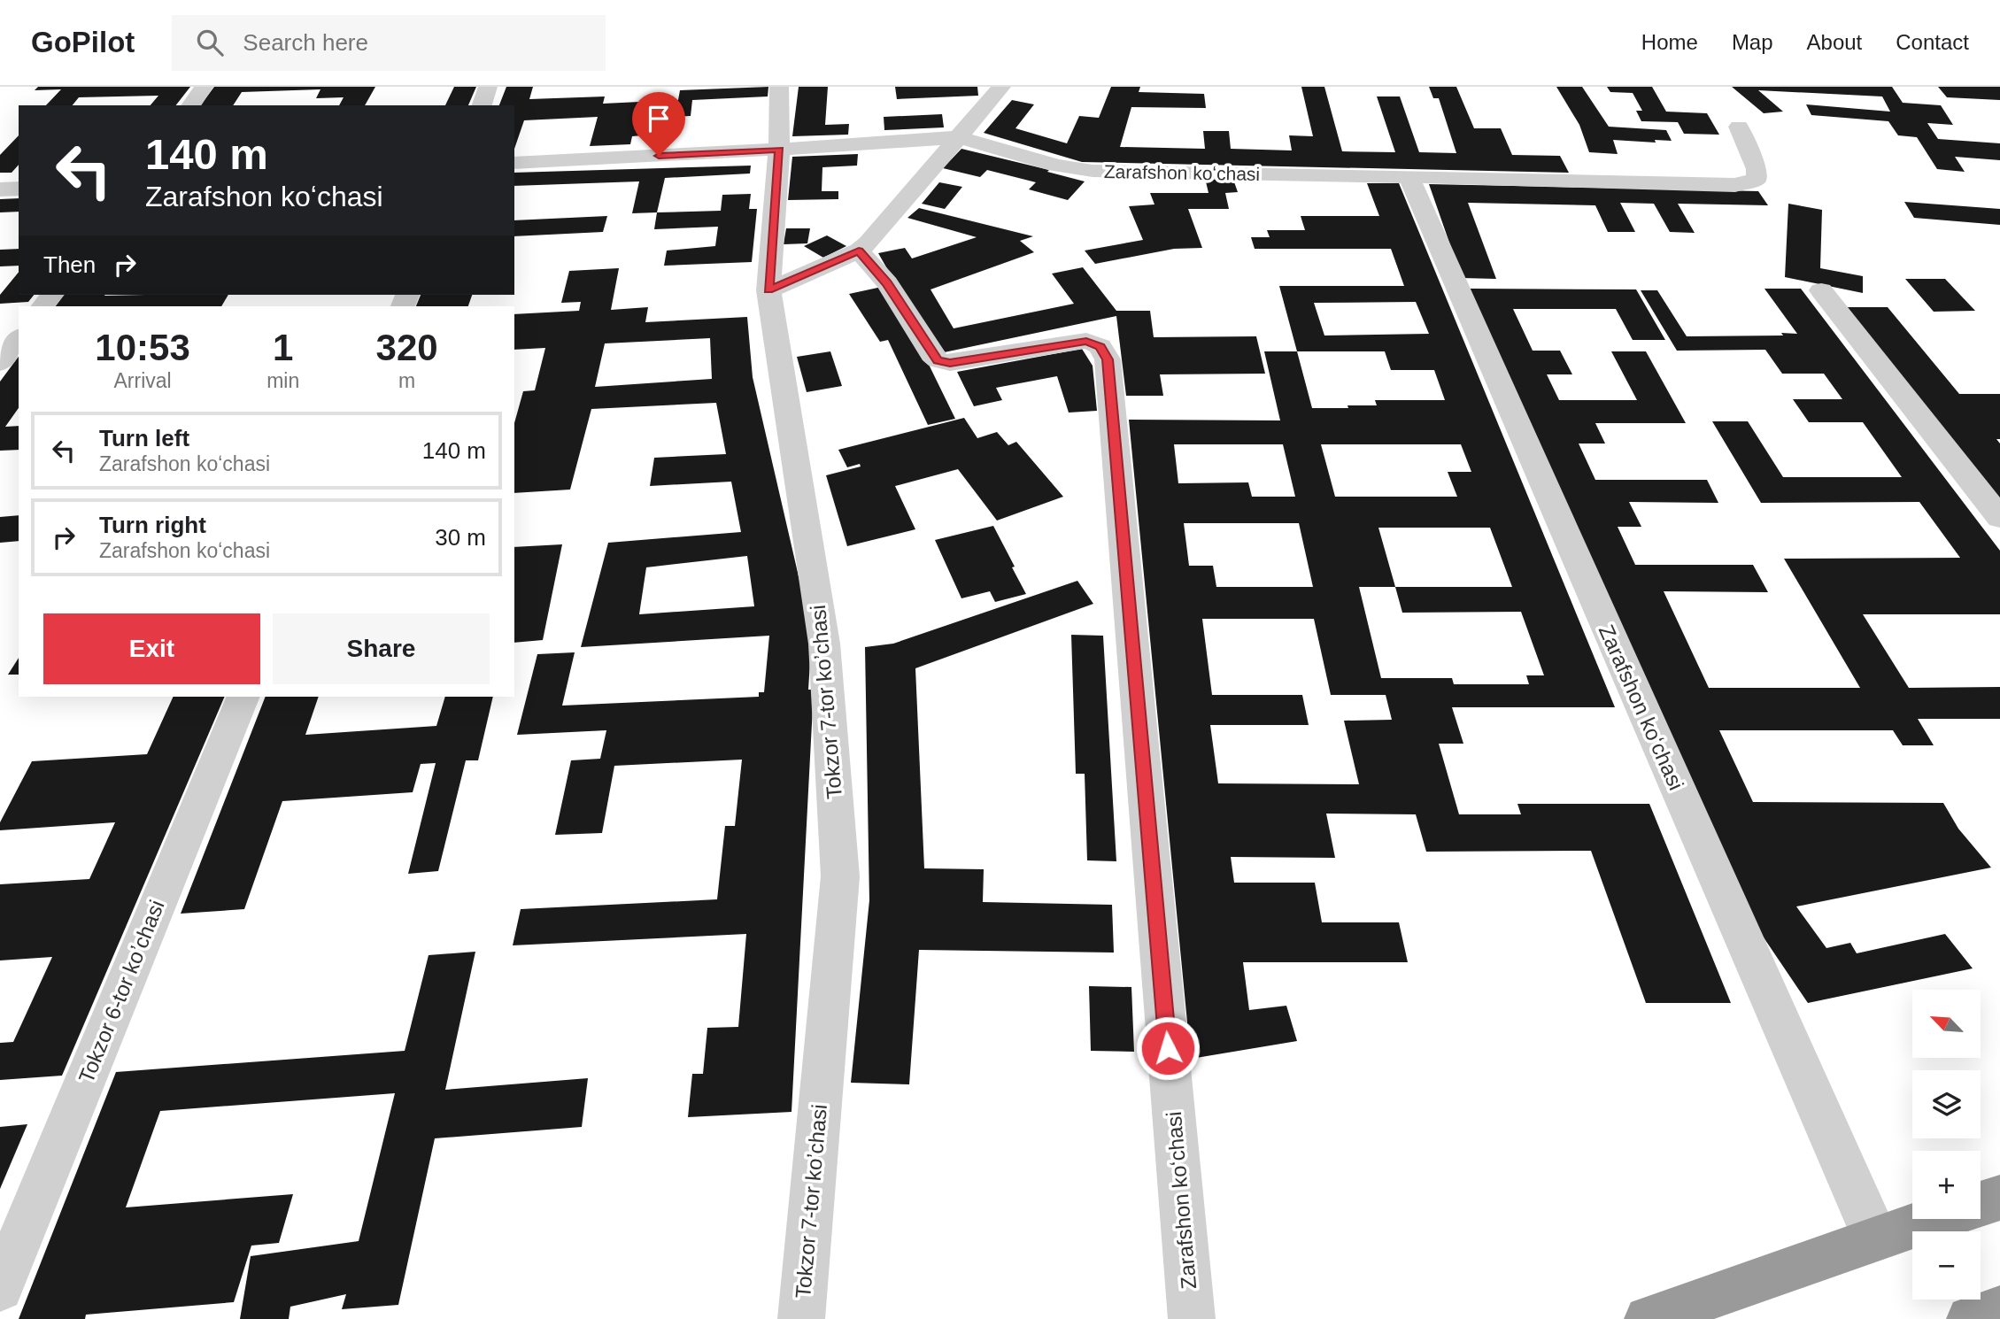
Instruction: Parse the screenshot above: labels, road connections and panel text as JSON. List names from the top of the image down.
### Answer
{
  "streets": {
    "street": ["Zarafshon koʻchasi", "Tokzor 7-tor koʼchasi", "Tokzor 6-tor koʼchasi"]
  },
  "crossings": [
    ["Zarafshon koʻchasi", "Tokzor 7-tor koʼchasi"]
  ],
  "north": "top left",
  "page": {
    "header": "GoPilot",
    "search": "Search here",
    "nav": [
      "Home",
      "Map",
      "About",
      "Contact"
    ],
    "turn": ["140 m", "Zarafshon koʻchasi"],
    "then": "Then",
    "eta": [
      "10:53",
      "Arrival",
      "1",
      "min",
      "320",
      "m"
    ],
    "list": [
      {
        "name": "Turn left",
        "note": "Zarafshon koʻchasi",
        "value": "140 m"
      },
      {
        "name": "Turn right",
        "note": "Zarafshon koʻchasi",
        "value": "30 m"
      }
    ],
    "buttons": ["Exit", "Share"],
    "map_buttons": ["+", "−"]
  }
}
